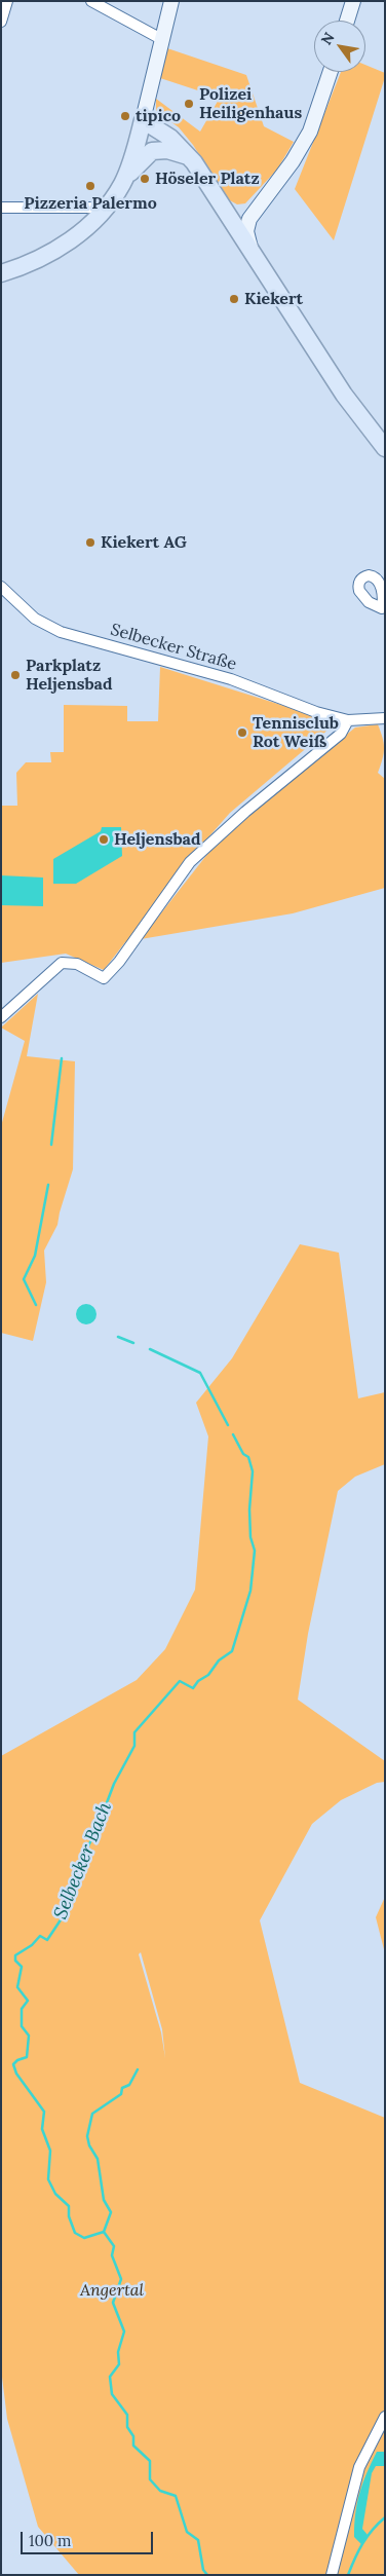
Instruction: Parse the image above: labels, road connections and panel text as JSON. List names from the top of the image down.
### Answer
{
  "streets": {
    "street": ["Selbecker Straße"]
  },
  "water": ["Selbecker Bach"],
  "parks": ["Angertal"],
  "places": [
    "Polizei Heiligenhaus",
    "tipico",
    "Höseler Platz",
    "Pizzeria Palermo",
    "Kiekert",
    "Kiekert AG",
    "Parkplatz Heljensbad",
    "Tennisclub Rot Weiß",
    "Heljensbad"
  ],
  "scale_bar": "100 m",
  "north": "top left"
}
